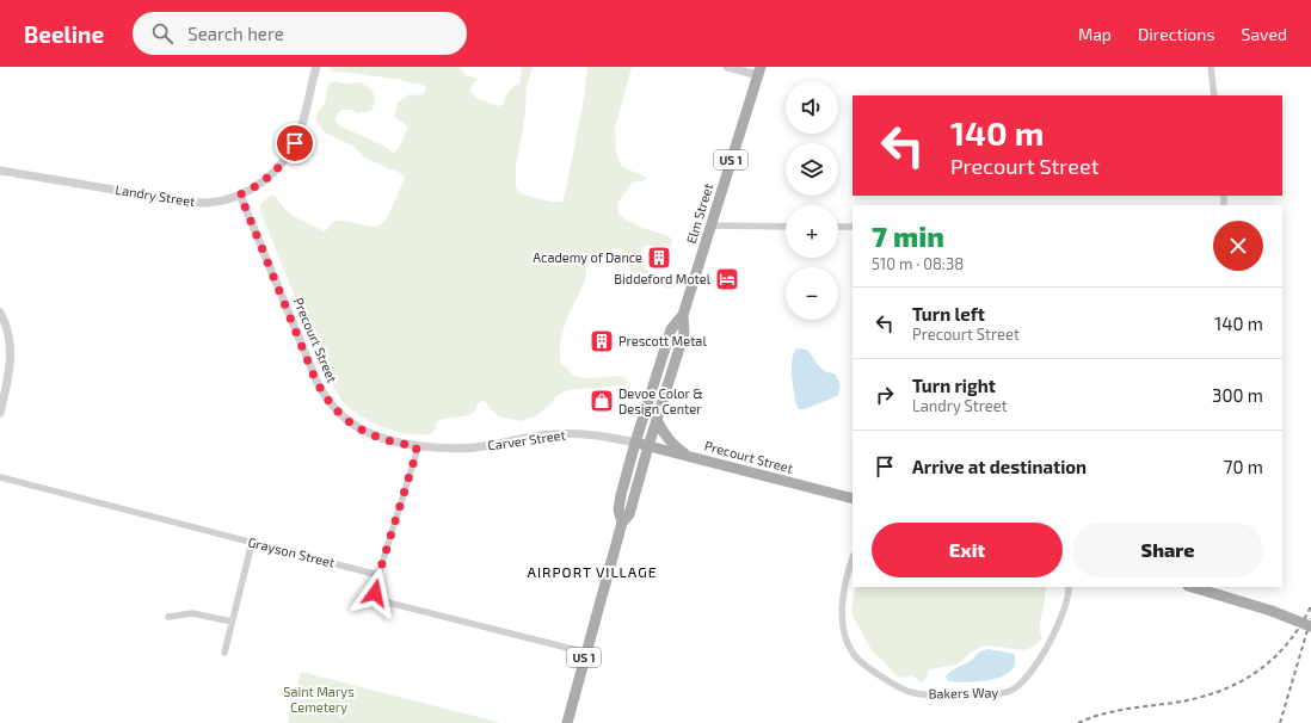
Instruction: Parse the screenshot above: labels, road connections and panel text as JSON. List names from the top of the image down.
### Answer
{
  "streets": {
    "main road": ["US 1", "Elm Street", "Precourt Street"],
    "street": [
      "Landry Street",
      "Carver Street",
      "Grayson Street",
      "Bakers Way"
    ]
  },
  "crossings": [
    ["Landry Street", "Precourt Street"],
    ["Elm Street", "Precourt Street"],
    ["Elm Street", "Carver Street"],
    ["Precourt Street", "Carver Street"]
  ],
  "districts": ["AIRPORT VILLAGE"],
  "parks": ["Saint Marys Cemetery"],
  "places": {
    "building": ["Academy of Dance", "Prescott Metal"],
    "hotel": ["Biddeford Motel"],
    "shop": ["Devoe Color & Design Center"]
  },
  "page": {
    "header": "Beeline",
    "search": "Search here",
    "nav": ["Map", "Directions", "Saved"],
    "map_buttons": ["+", "−"],
    "turn": ["140 m", "Precourt Street"],
    "heading": ["7 min", "510 m · 08:38"],
    "list": [
      {
        "name": "Turn left",
        "note": "Precourt Street",
        "value": "140 m"
      },
      {
        "name": "Turn right",
        "note": "Landry Street",
        "value": "300 m"
      },
      {
        "name": "Arrive at destination",
        "value": "70 m"
      }
    ],
    "buttons": ["Exit", "Share"]
  }
}
